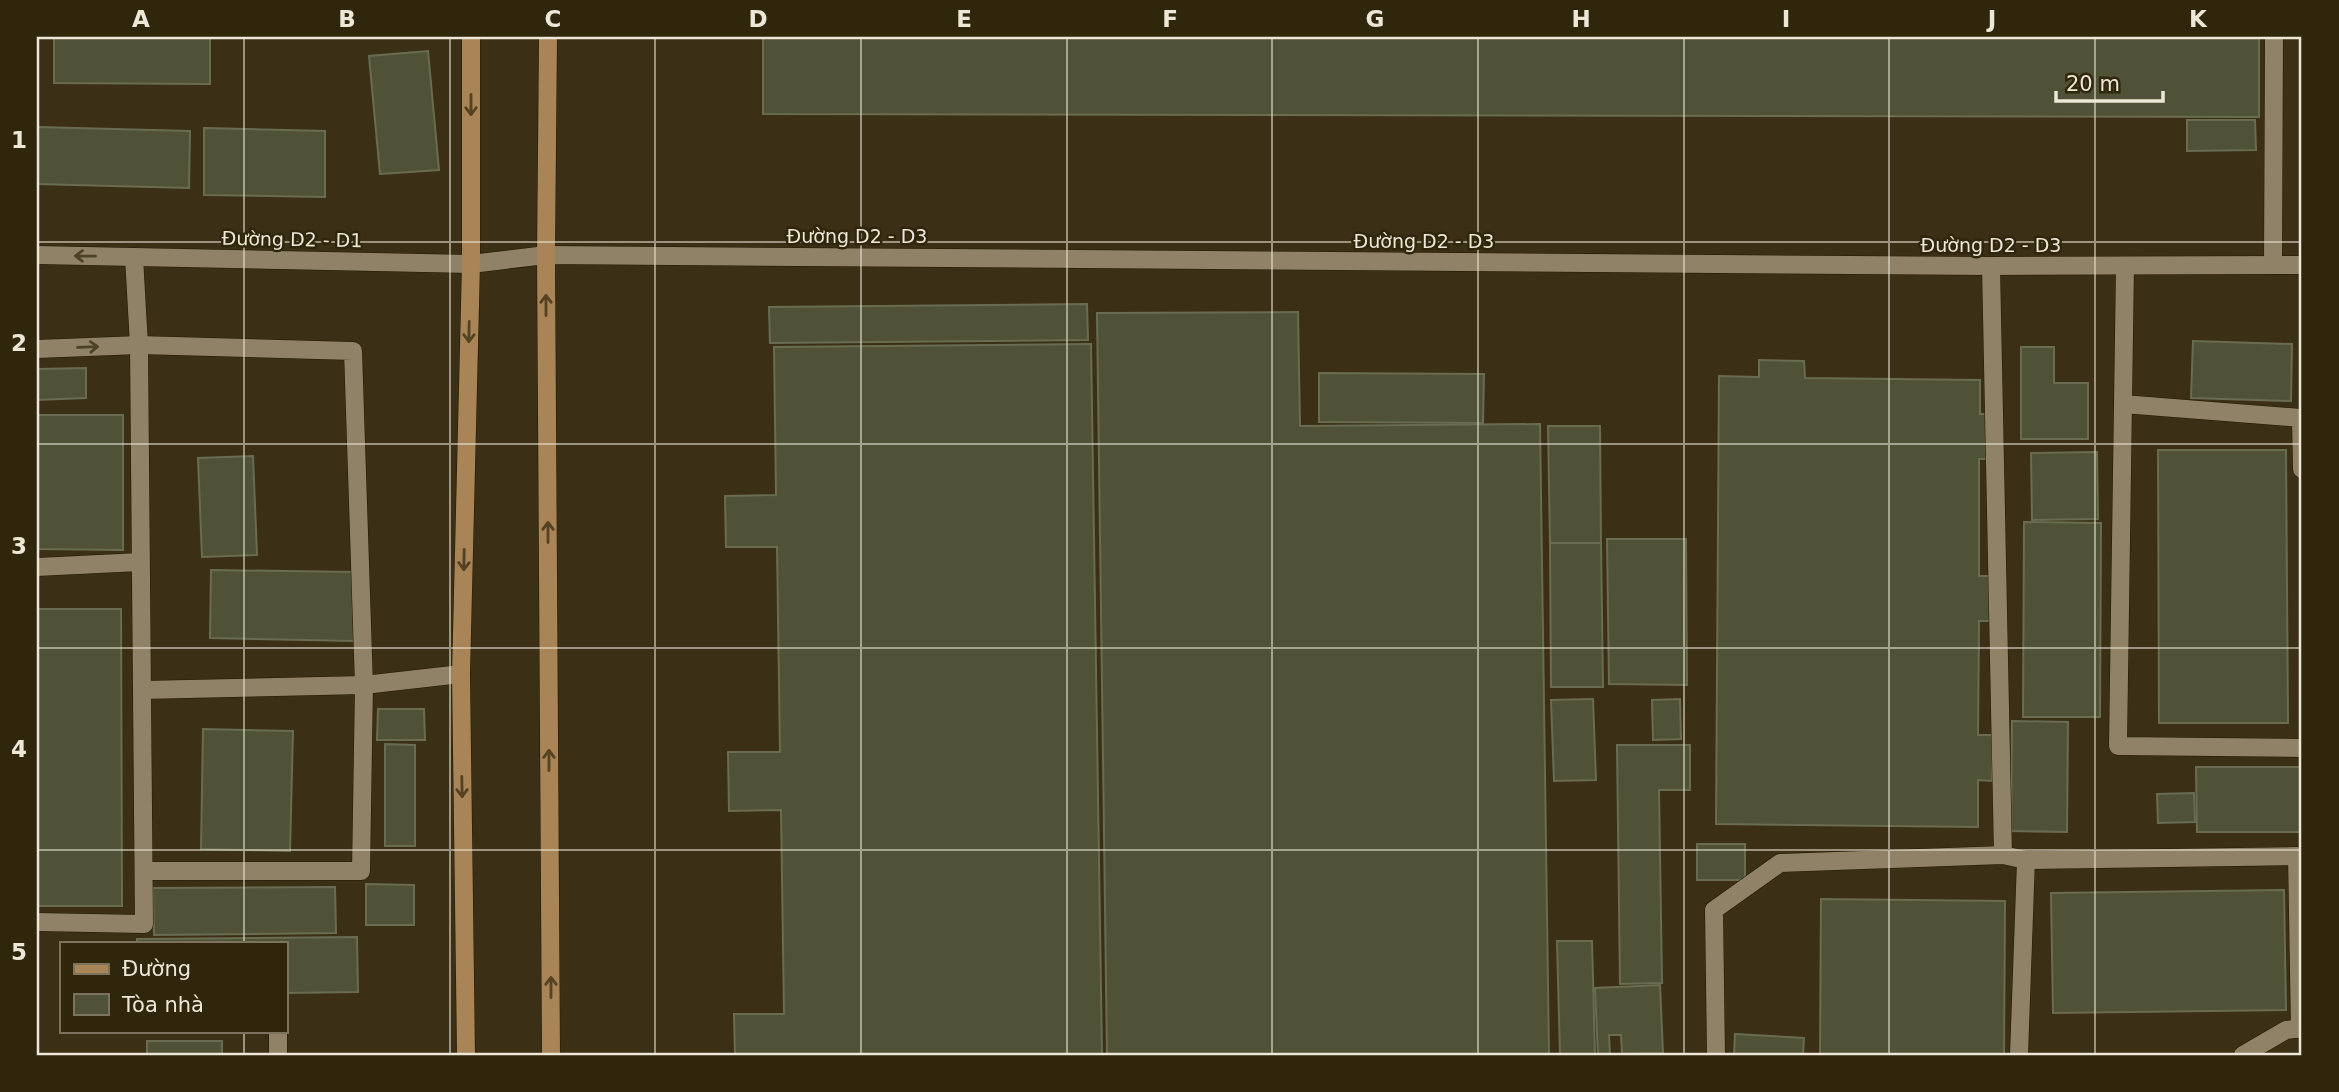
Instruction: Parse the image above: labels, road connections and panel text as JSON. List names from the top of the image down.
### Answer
{
  "streets": {
    "lane": ["Đường D2 - D3", "Đường D2 - D1"]
  },
  "crossings": [
    ["Đường D2 - D3", "Đường D2 - D1"]
  ],
  "legend": ["Đường", "Tòa nhà"],
  "scale_bar": "20 m",
  "grid": {
    "columns": [
      "A",
      "B",
      "C",
      "D",
      "E",
      "F",
      "G",
      "H",
      "I",
      "J",
      "K"
    ],
    "rows": [
      "1",
      "2",
      "3",
      "4",
      "5"
    ]
  }
}
